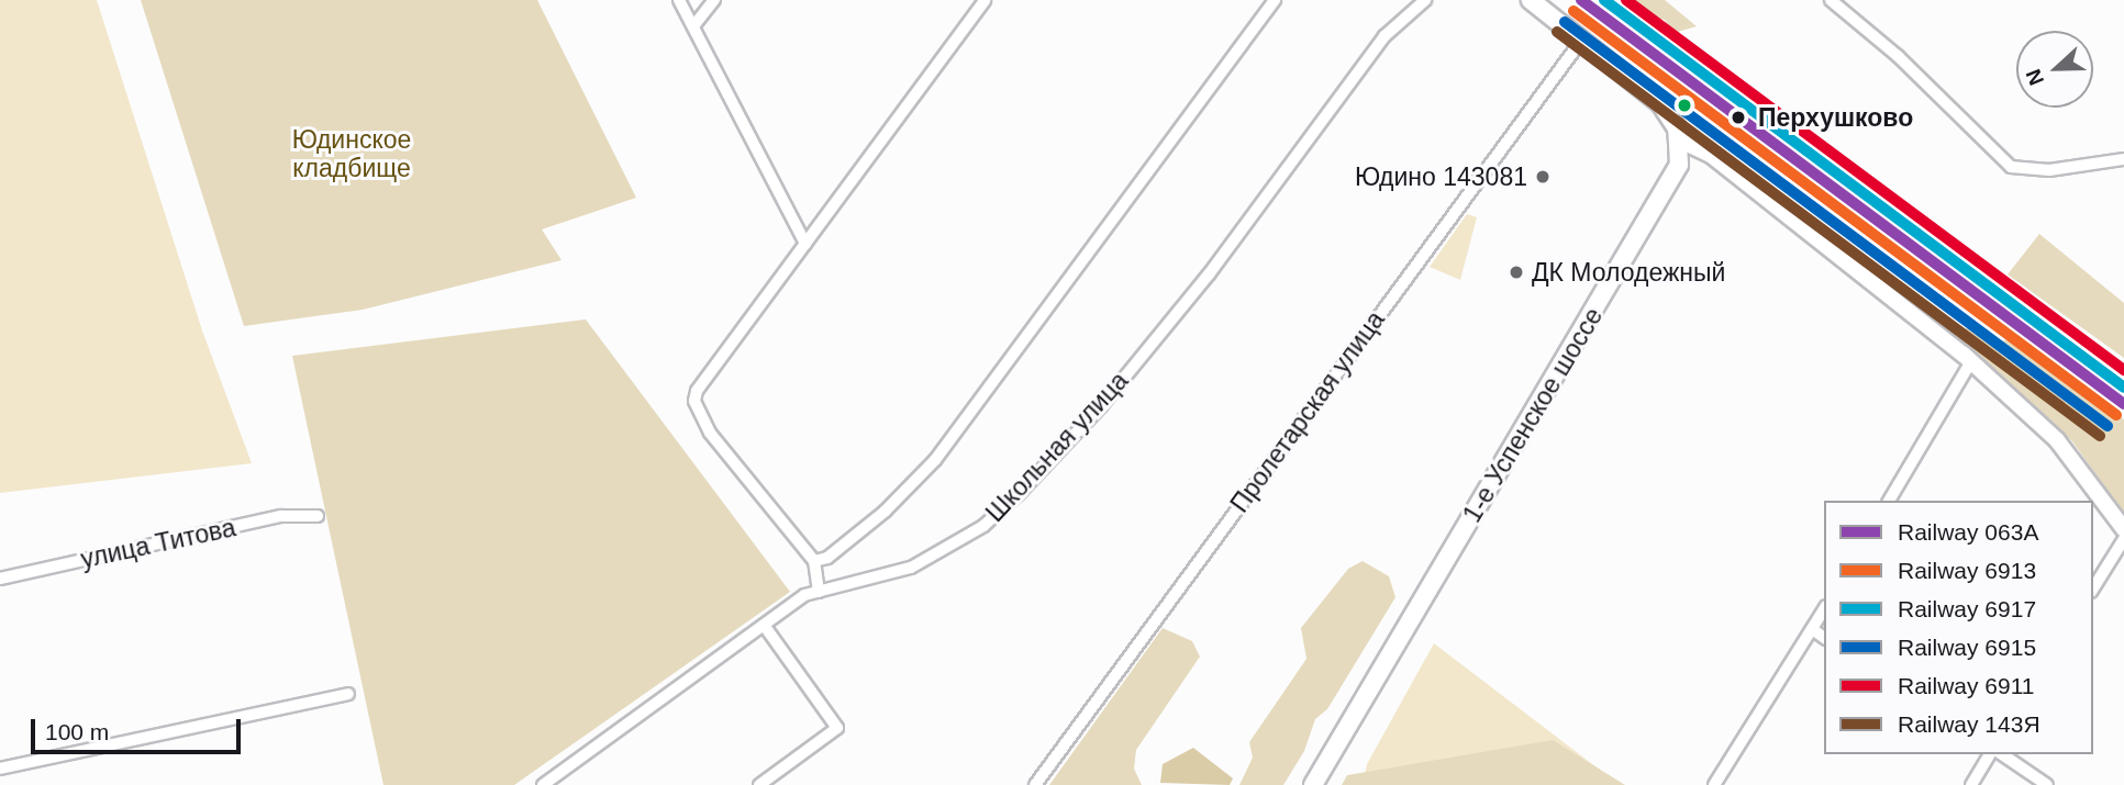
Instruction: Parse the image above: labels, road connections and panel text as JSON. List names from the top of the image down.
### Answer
{
  "streets": {
    "main road": ["1-е Успенское шоссе"],
    "street": ["Пролетарская улица", "Школьная улица", "улица Титова"]
  },
  "parks": ["Юдинское кладбище"],
  "places": ["Перхушково", "Юдино 143081", "ДК Молодежный"],
  "lines": [
    "rail line 063А",
    "rail line 6917",
    "rail line 6911",
    "rail line 6913",
    "rail line 6915",
    "rail line 143Я"
  ],
  "legend": [
    "Railway 063А",
    "Railway 6913",
    "Railway 6917",
    "Railway 6915",
    "Railway 6911",
    "Railway 143Я"
  ],
  "scale_bar": "100 m",
  "north": "left"
}
